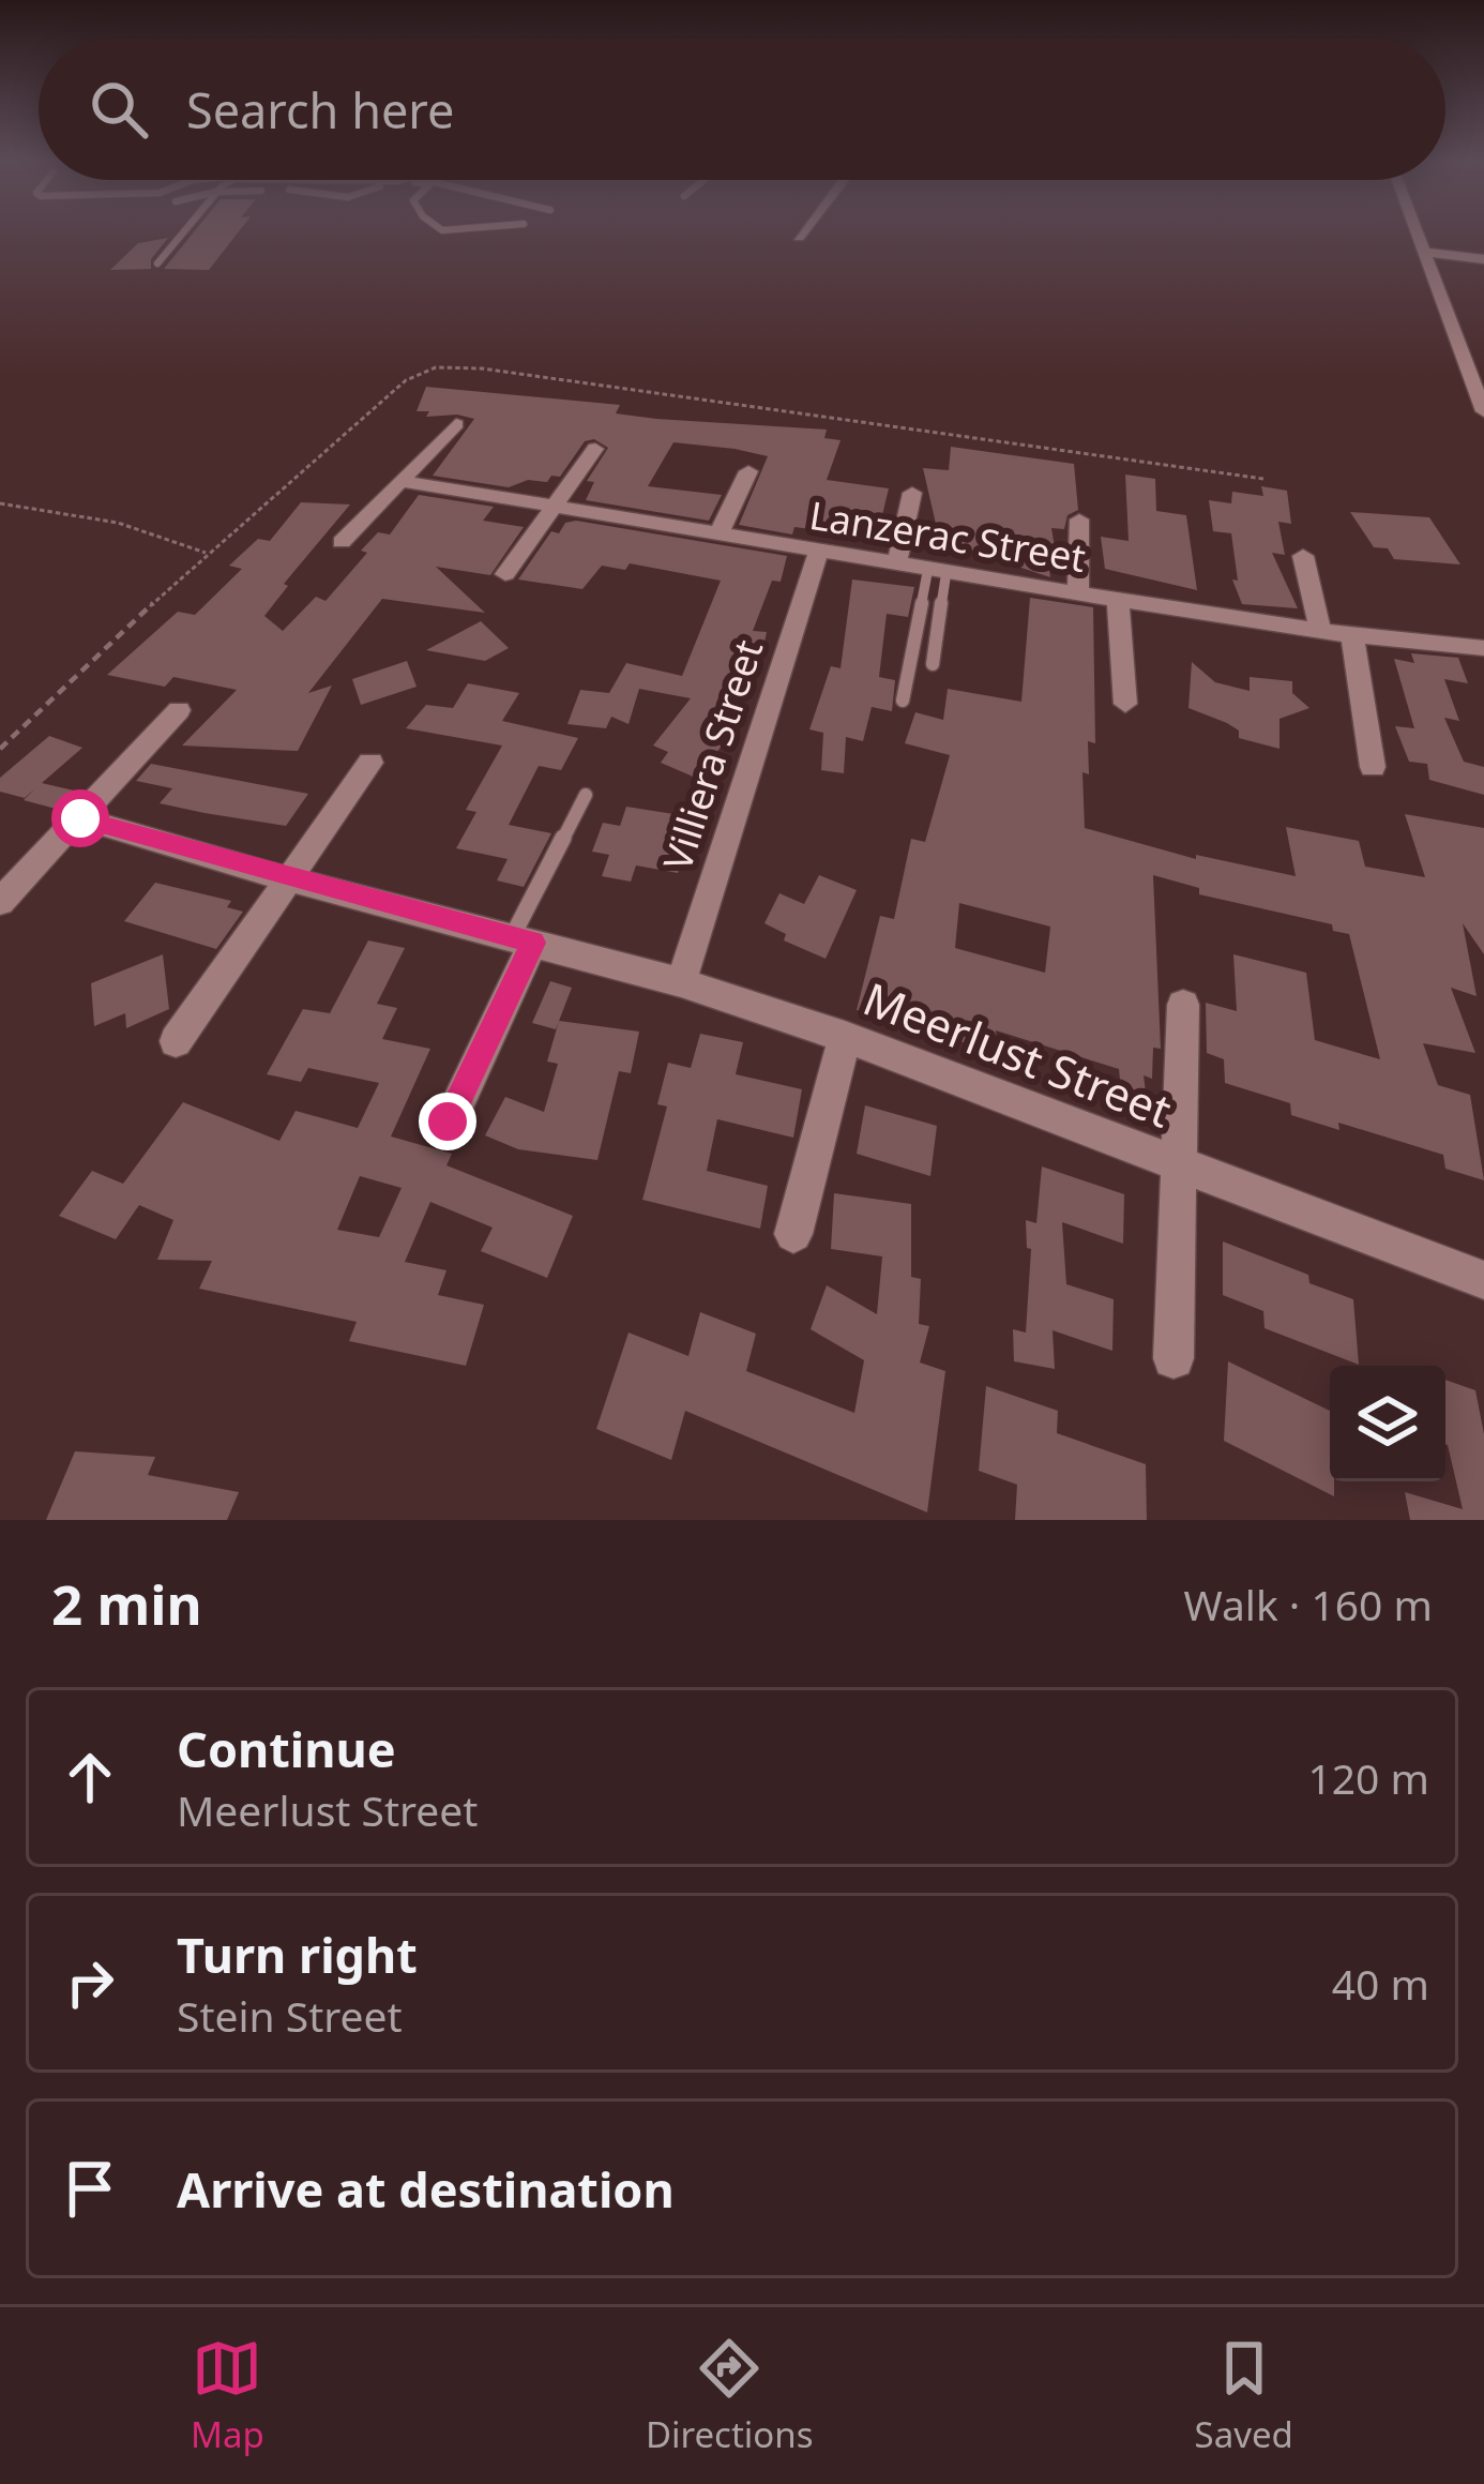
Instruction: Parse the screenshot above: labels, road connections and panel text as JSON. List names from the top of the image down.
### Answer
{
  "streets": {
    "street": ["Lanzerac Street", "Villiera Street", "Meerlust Street"]
  },
  "crossings": [
    ["Lanzerac Street", "Villiera Street"],
    ["Villiera Street", "Meerlust Street"]
  ],
  "page": {
    "search": "Search here",
    "heading": ["2 min", "Walk · 160 m"],
    "list": [
      ["Continue", "Meerlust Street", "120 m"],
      ["Turn right", "Stein Street", "40 m"],
      "Arrive at destination"
    ],
    "nav": ["Map", "Directions", "Saved"]
  }
}
